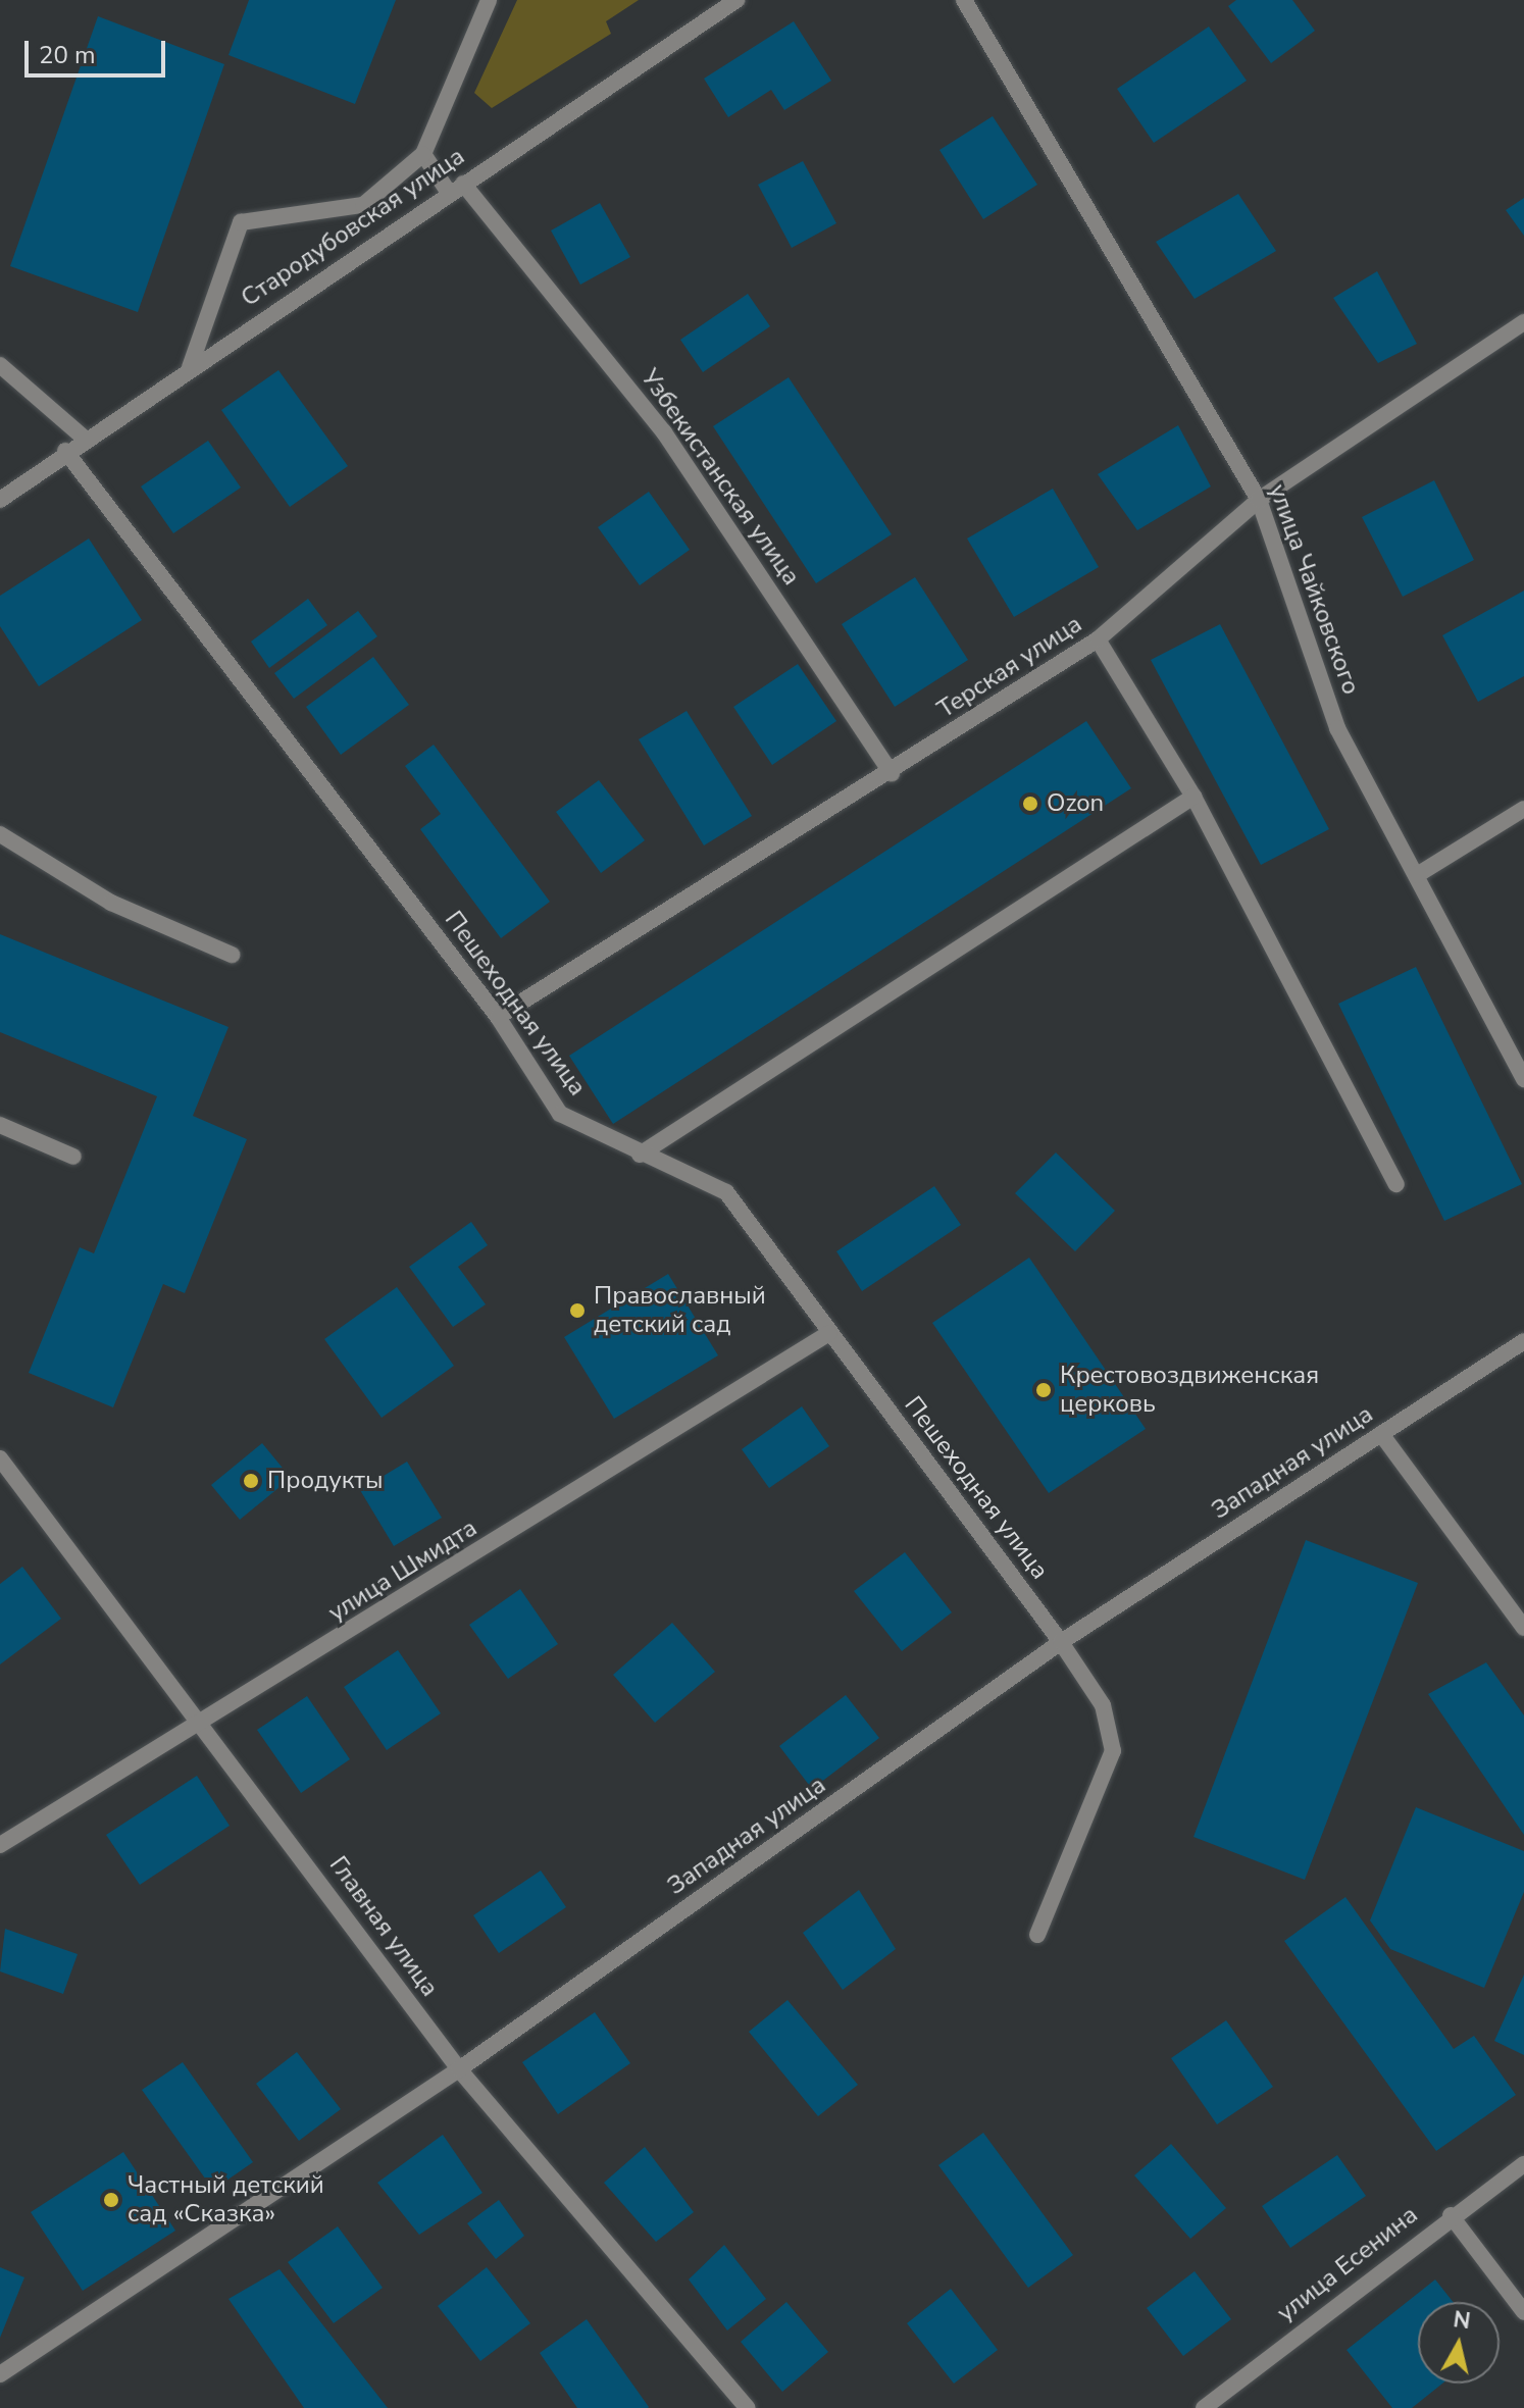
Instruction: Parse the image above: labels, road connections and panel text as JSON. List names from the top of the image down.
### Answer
{
  "streets": {
    "street": [
      "Стародубовская улица",
      "Узбекистанская улица",
      "улица Чайковского",
      "Терская улица",
      "Пешеходная улица",
      "Западная улица",
      "улица Шмидта",
      "Главная улица",
      "улица Есенина"
    ]
  },
  "crossings": [
    ["Стародубовская улица", "Узбекистанская улица"],
    ["Стародубовская улица", "Пешеходная улица"],
    ["Узбекистанская улица", "Терская улица"],
    ["улица Чайковского", "Терская улица"],
    ["Терская улица", "Пешеходная улица"],
    ["Пешеходная улица", "Западная улица"],
    ["Пешеходная улица", "улица Шмидта"],
    ["Западная улица", "Главная улица"],
    ["улица Шмидта", "Главная улица"]
  ],
  "places": [
    "Ozon",
    "Православный детский сад",
    "Крестовоздвиженская церковь",
    "Продукты",
    "Частный детский сад «Сказка»"
  ],
  "scale_bar": "20 m",
  "north": "top"
}
